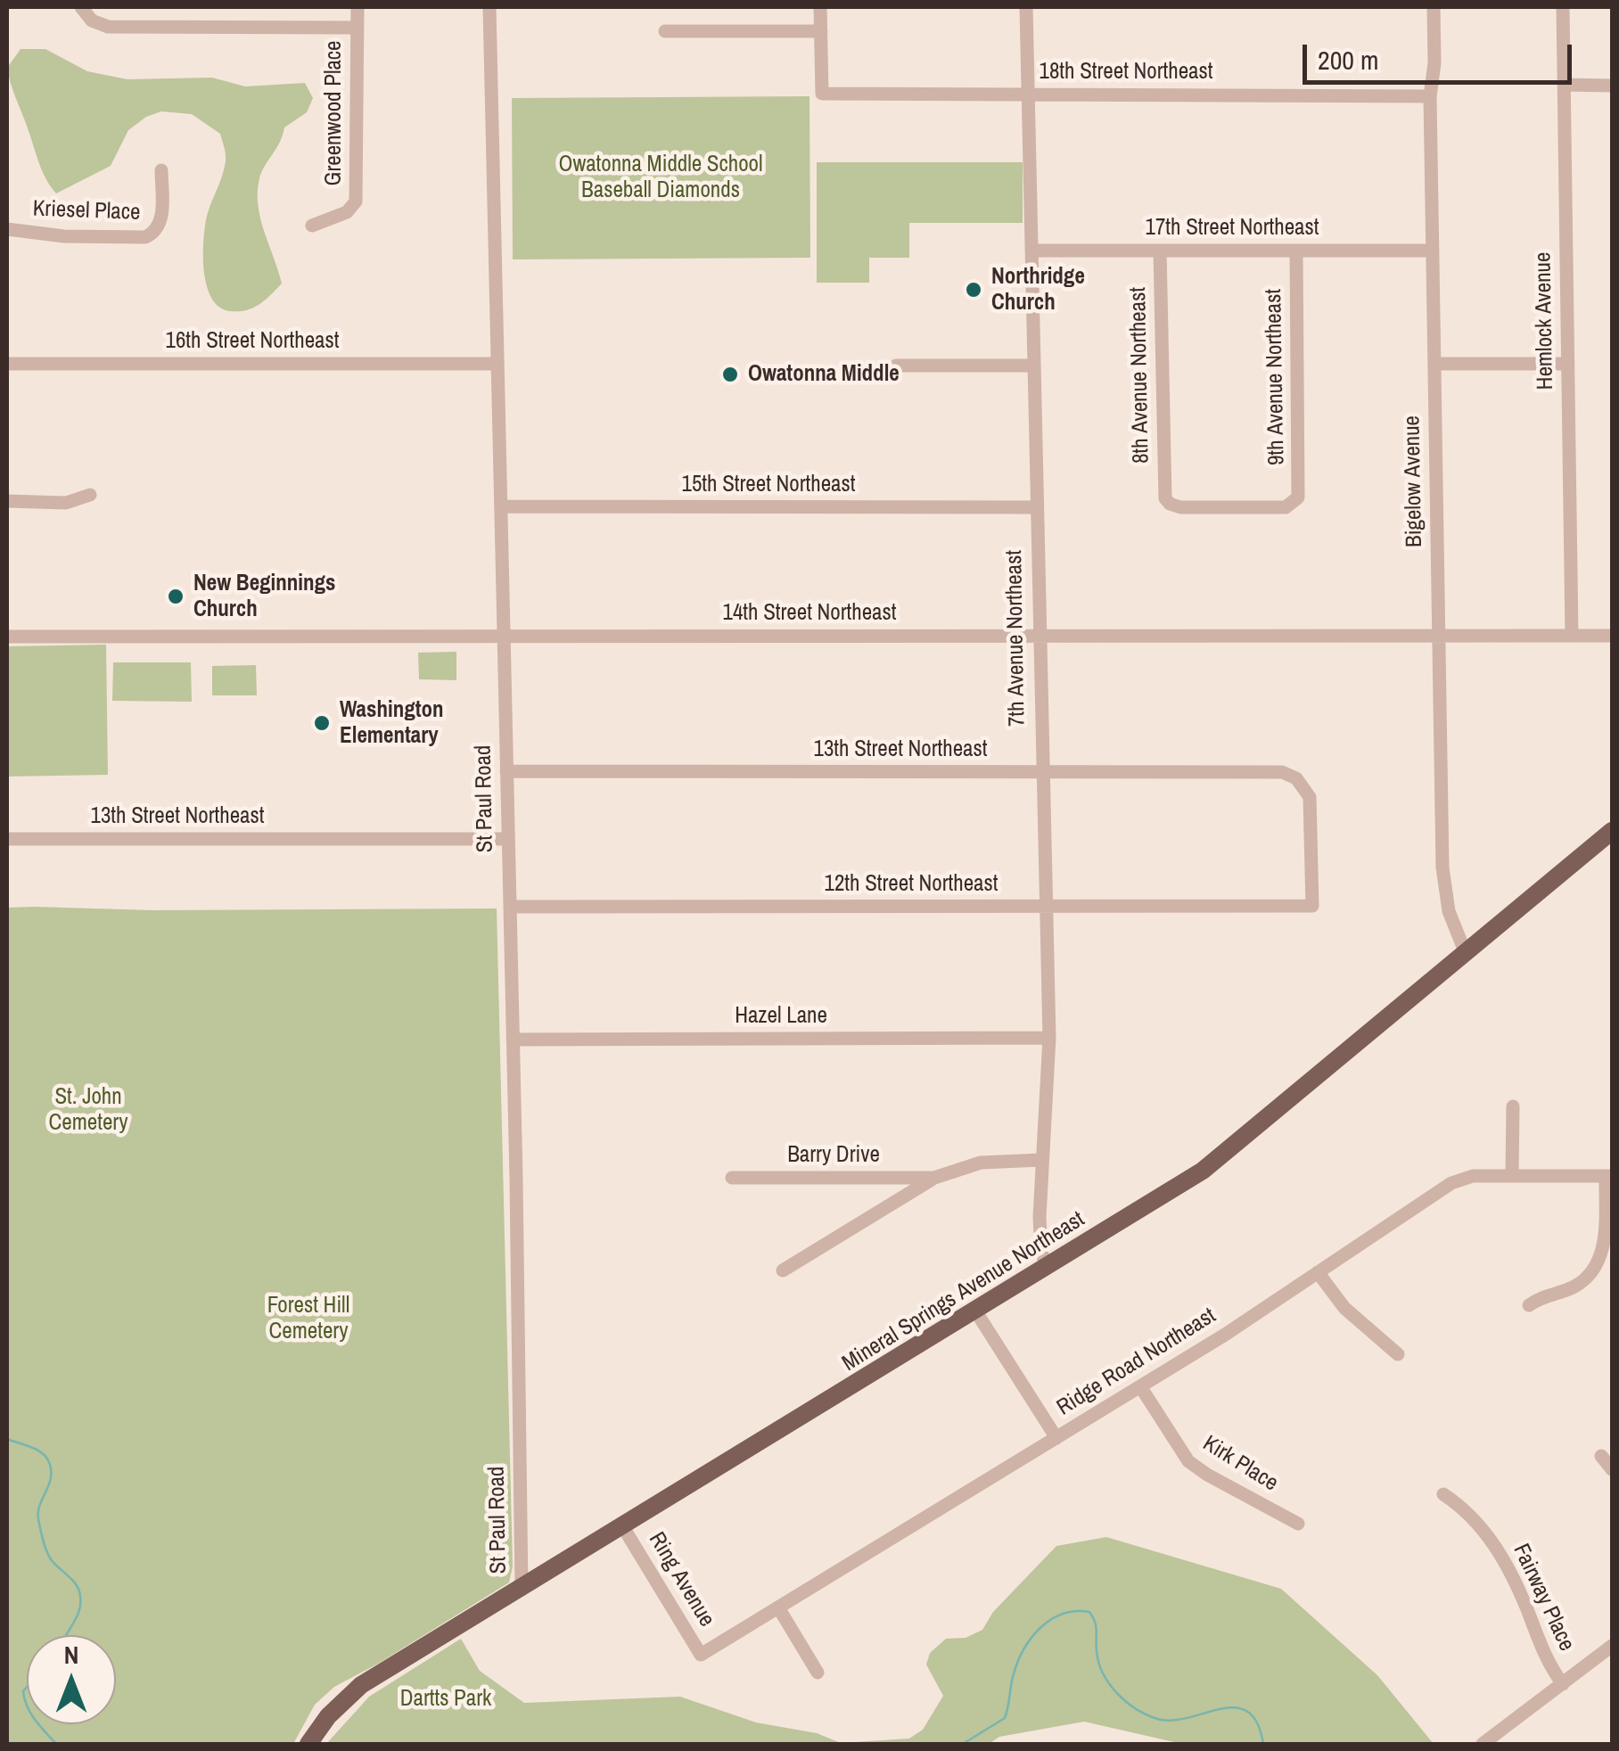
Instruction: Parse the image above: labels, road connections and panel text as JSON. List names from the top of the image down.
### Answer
{
  "streets": {
    "main road": ["Mineral Springs Avenue Northeast"],
    "street": [
      "18th Street Northeast",
      "Greenwood Place",
      "Kriesel Place",
      "17th Street Northeast",
      "Hemlock Avenue",
      "16th Street Northeast",
      "8th Avenue Northeast",
      "9th Avenue Northeast",
      "Bigelow Avenue",
      "15th Street Northeast",
      "14th Street Northeast",
      "7th Avenue Northeast",
      "13th Street Northeast",
      "St Paul Road",
      "12th Street Northeast",
      "Hazel Lane",
      "Barry Drive",
      "Ridge Road Northeast",
      "Kirk Place",
      "Ring Avenue",
      "Fairway Place"
    ]
  },
  "crossings": [
    ["18th Street Northeast", "Bigelow Avenue"],
    ["18th Street Northeast", "7th Avenue Northeast"],
    ["17th Street Northeast", "8th Avenue Northeast"],
    ["17th Street Northeast", "9th Avenue Northeast"],
    ["17th Street Northeast", "Bigelow Avenue"],
    ["17th Street Northeast", "7th Avenue Northeast"],
    ["Hemlock Avenue", "14th Street Northeast"],
    ["16th Street Northeast", "St Paul Road"],
    ["8th Avenue Northeast", "9th Avenue Northeast"],
    ["Bigelow Avenue", "14th Street Northeast"],
    ["Bigelow Avenue", "Mineral Springs Avenue Northeast"],
    ["15th Street Northeast", "7th Avenue Northeast"],
    ["15th Street Northeast", "St Paul Road"],
    ["14th Street Northeast", "7th Avenue Northeast"],
    ["14th Street Northeast", "St Paul Road"],
    ["7th Avenue Northeast", "13th Street Northeast"],
    ["7th Avenue Northeast", "12th Street Northeast"],
    ["7th Avenue Northeast", "Hazel Lane"],
    ["7th Avenue Northeast", "Barry Drive"],
    ["7th Avenue Northeast", "Mineral Springs Avenue Northeast"],
    ["13th Street Northeast", "St Paul Road"],
    ["13th Street Northeast", "12th Street Northeast"],
    ["St Paul Road", "12th Street Northeast"],
    ["St Paul Road", "Hazel Lane"],
    ["St Paul Road", "Mineral Springs Avenue Northeast"],
    ["Mineral Springs Avenue Northeast", "Ring Avenue"],
    ["Ridge Road Northeast", "Kirk Place"],
    ["Ridge Road Northeast", "Ring Avenue"]
  ],
  "parks": [
    "Owatonna Middle School Baseball Diamonds",
    "St. John Cemetery",
    "Forest Hill Cemetery",
    "Dartts Park"
  ],
  "places": [
    "Northridge Church",
    "Owatonna Middle",
    "New Beginnings Church",
    "Washington Elementary"
  ],
  "scale_bar": "200 m",
  "north": "top"
}
